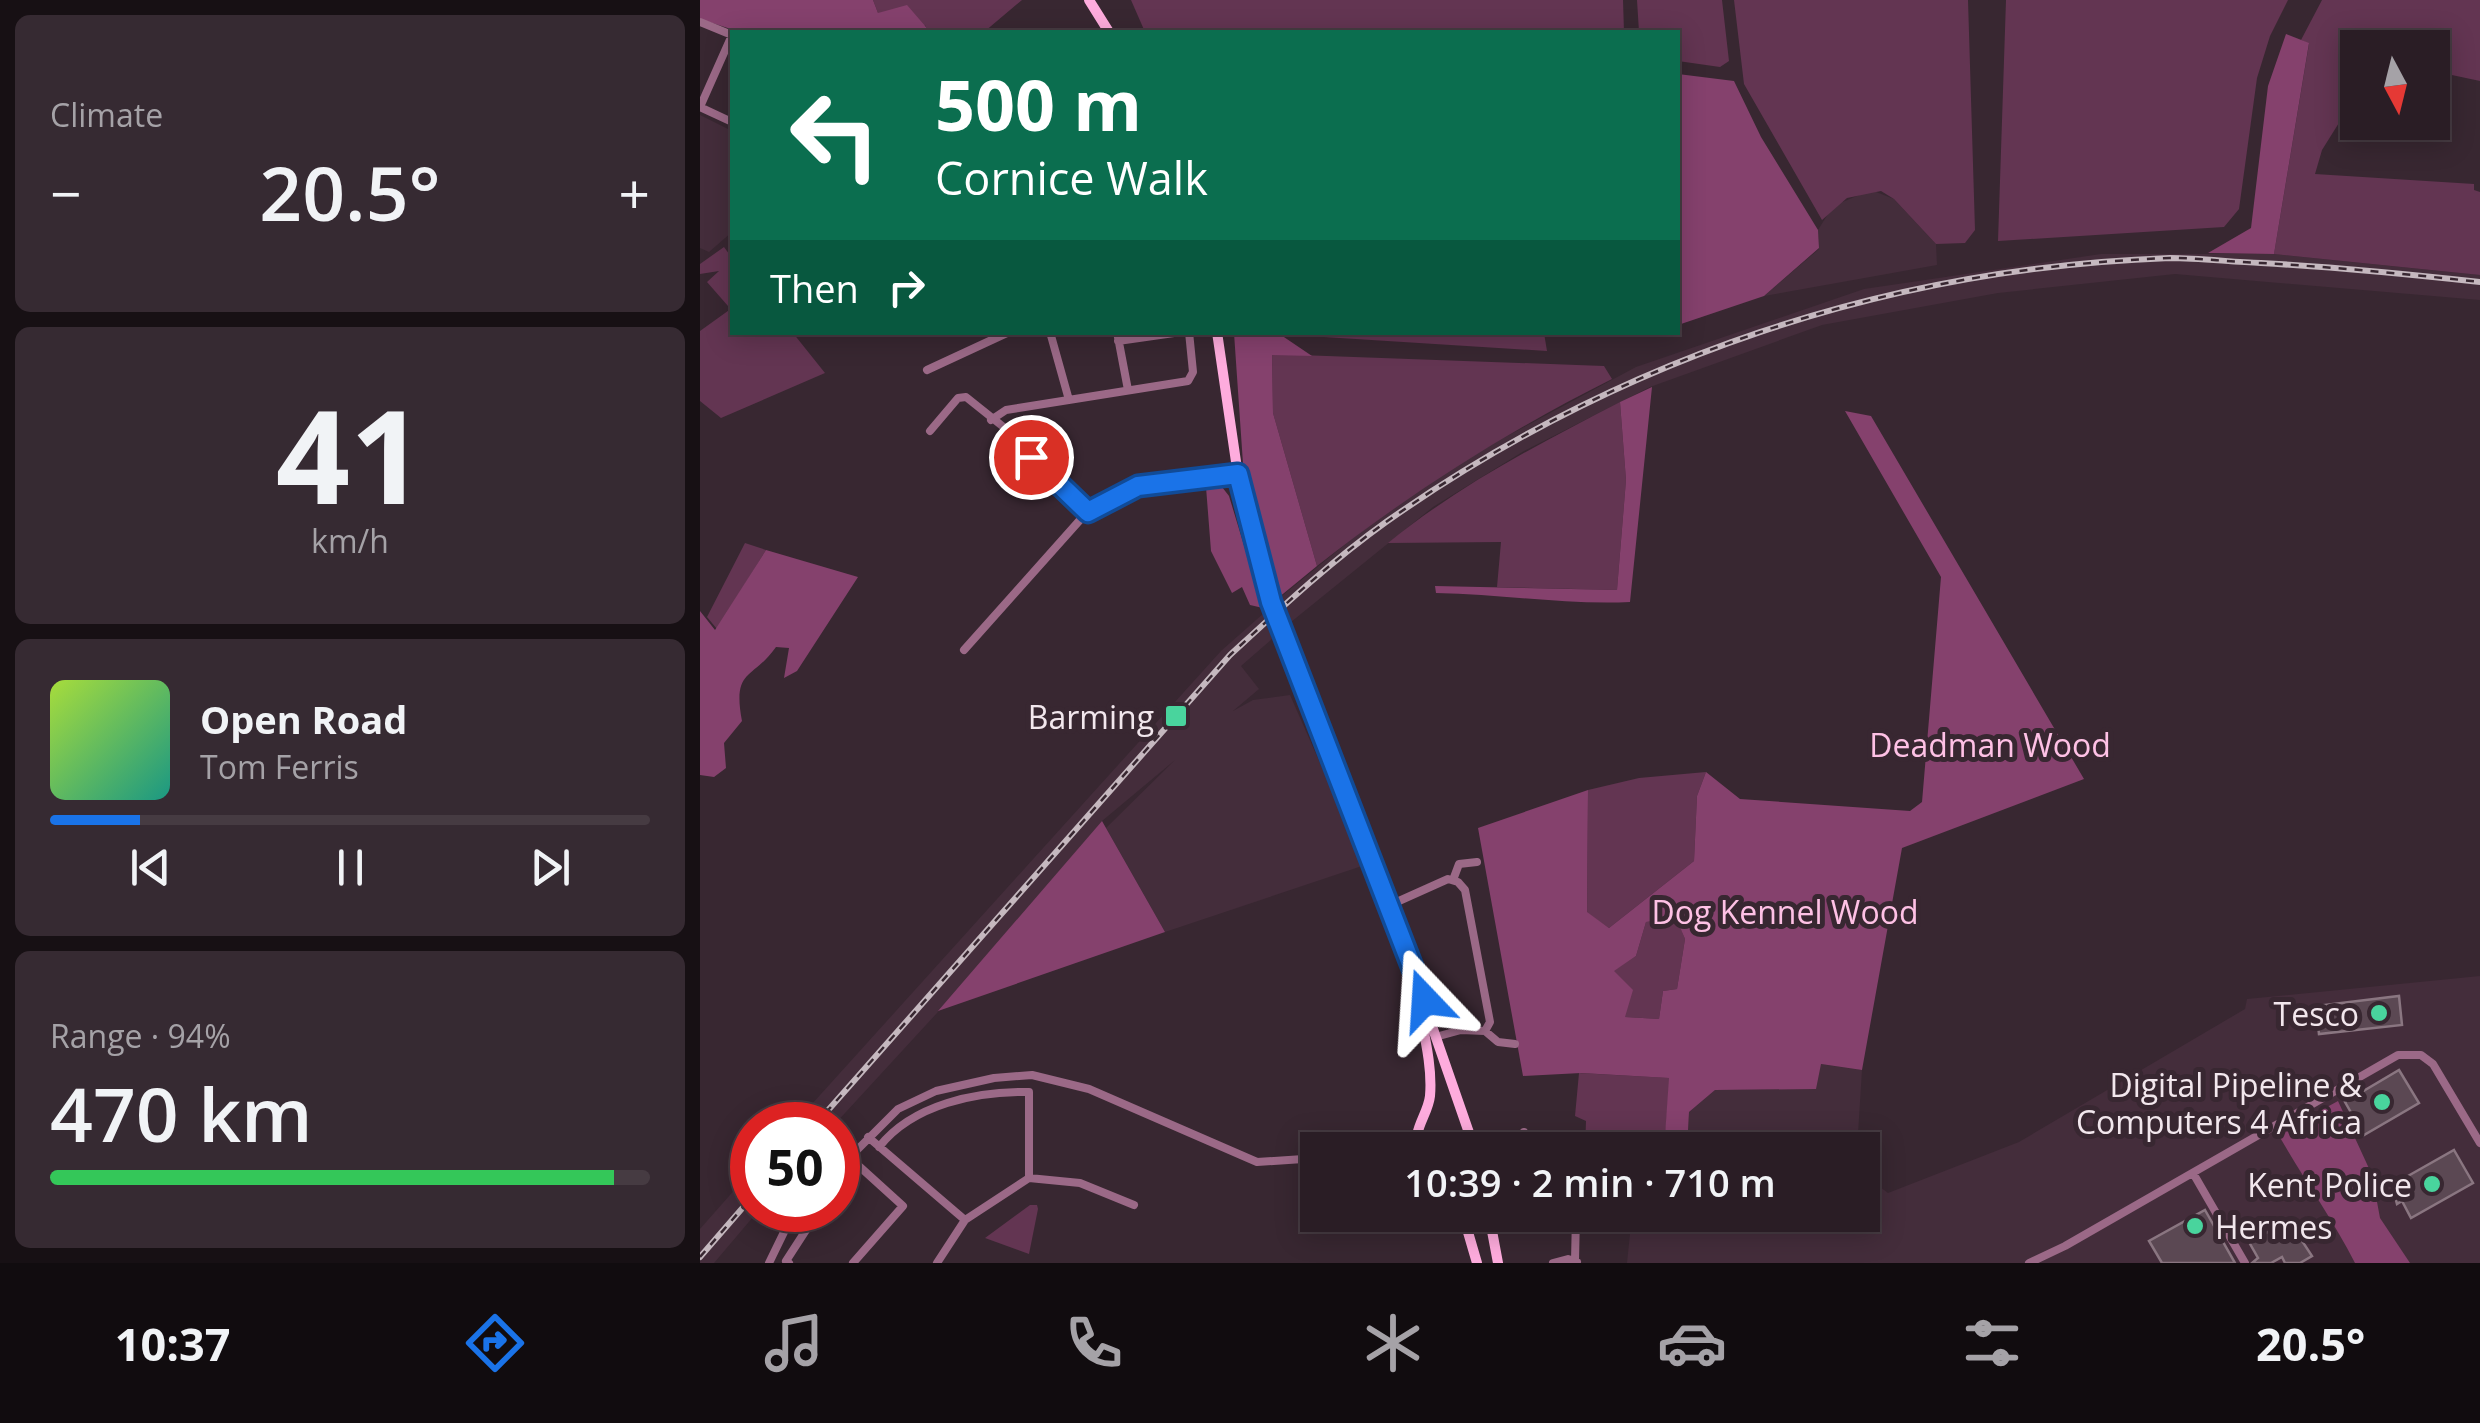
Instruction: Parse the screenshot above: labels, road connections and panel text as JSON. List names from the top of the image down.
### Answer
{
  "parks": ["Deadman Wood", "Dog Kennel Wood"],
  "places": {
    "transit": ["Barming"],
    "other": [
      "Tesco",
      "Digital Pipeline & Computers 4 Africa",
      "Kent Police",
      "Hermes"
    ]
  },
  "north": "bottom",
  "page": {
    "tile": [
      "Climate",
      ["41", "km/h"],
      ["Range · 94%", "470 km"]
    ],
    "turn": ["500 m", "Cornice Walk"],
    "heat": ["−", "20.5°", "+"],
    "then": "Then",
    "song": ["Open Road", "Tom Ferris"],
    "limit": "50",
    "trip": "10:39 · 2 min · 710 m",
    "tabs": ["10:37", "20.5°"]
  }
}
